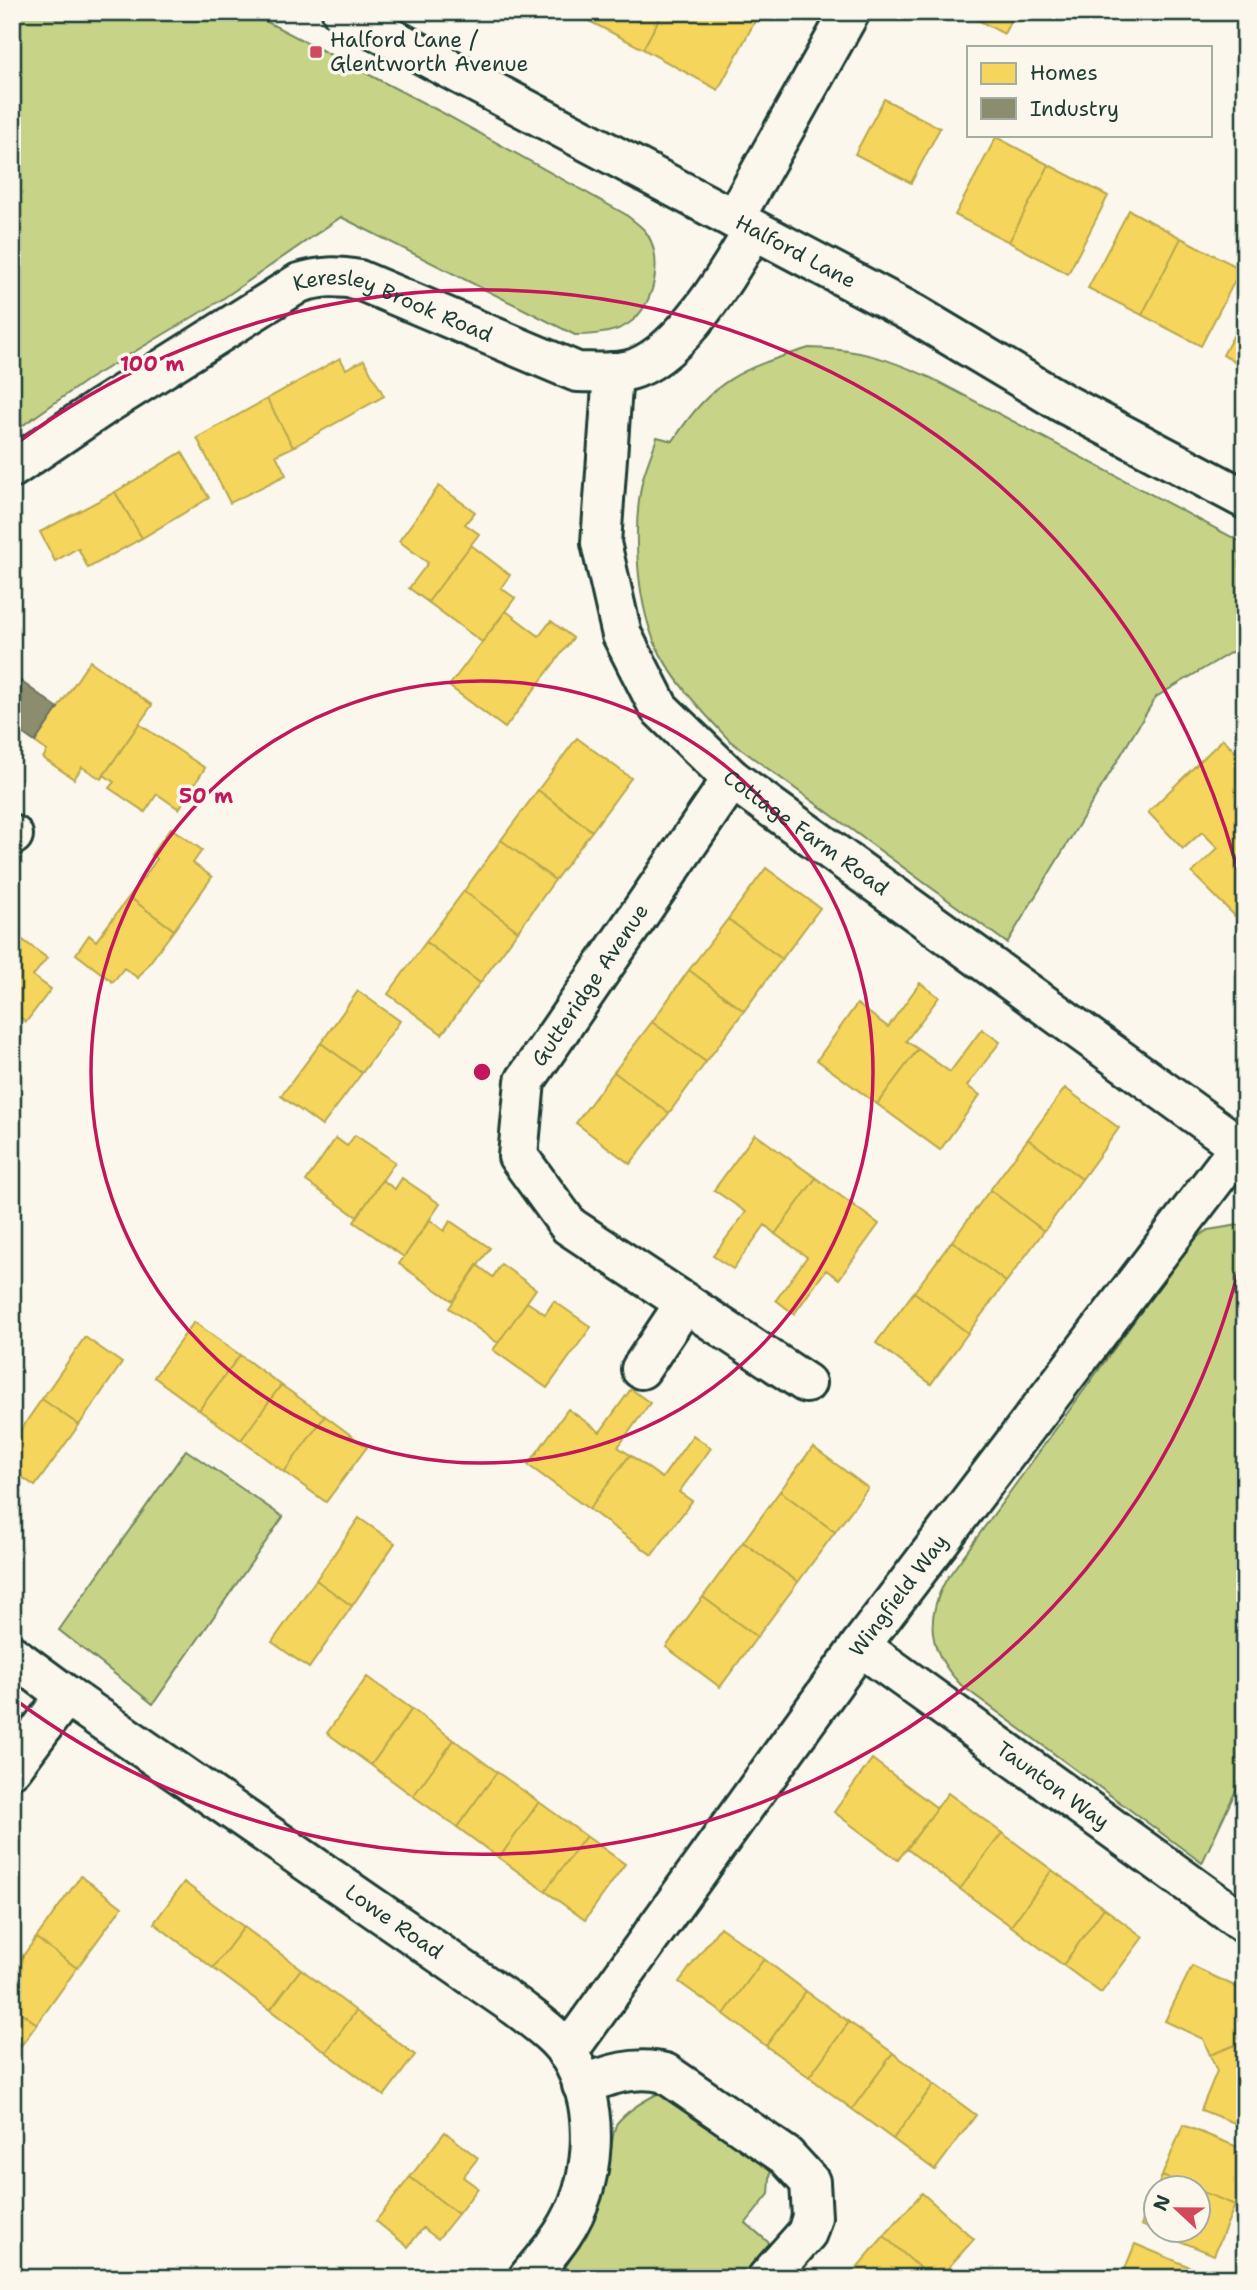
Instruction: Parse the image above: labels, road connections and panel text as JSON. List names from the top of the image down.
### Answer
{
  "streets": {
    "street": [
      "Halford Lane",
      "Keresley Brook Road",
      "Cottage Farm Road",
      "Gutteridge Avenue",
      "Wingfield Way",
      "Taunton Way",
      "Lowe Road"
    ]
  },
  "crossings": [
    ["Halford Lane", "Keresley Brook Road"],
    ["Keresley Brook Road", "Cottage Farm Road"],
    ["Cottage Farm Road", "Gutteridge Avenue"],
    ["Cottage Farm Road", "Wingfield Way"],
    ["Wingfield Way", "Taunton Way"],
    ["Wingfield Way", "Lowe Road"]
  ],
  "places": {
    "transit": ["Halford Lane / Glentworth Avenue"]
  },
  "legend": ["Homes", "Industry"],
  "north": "left",
  "rings": ["100 m", "50 m"]
}
